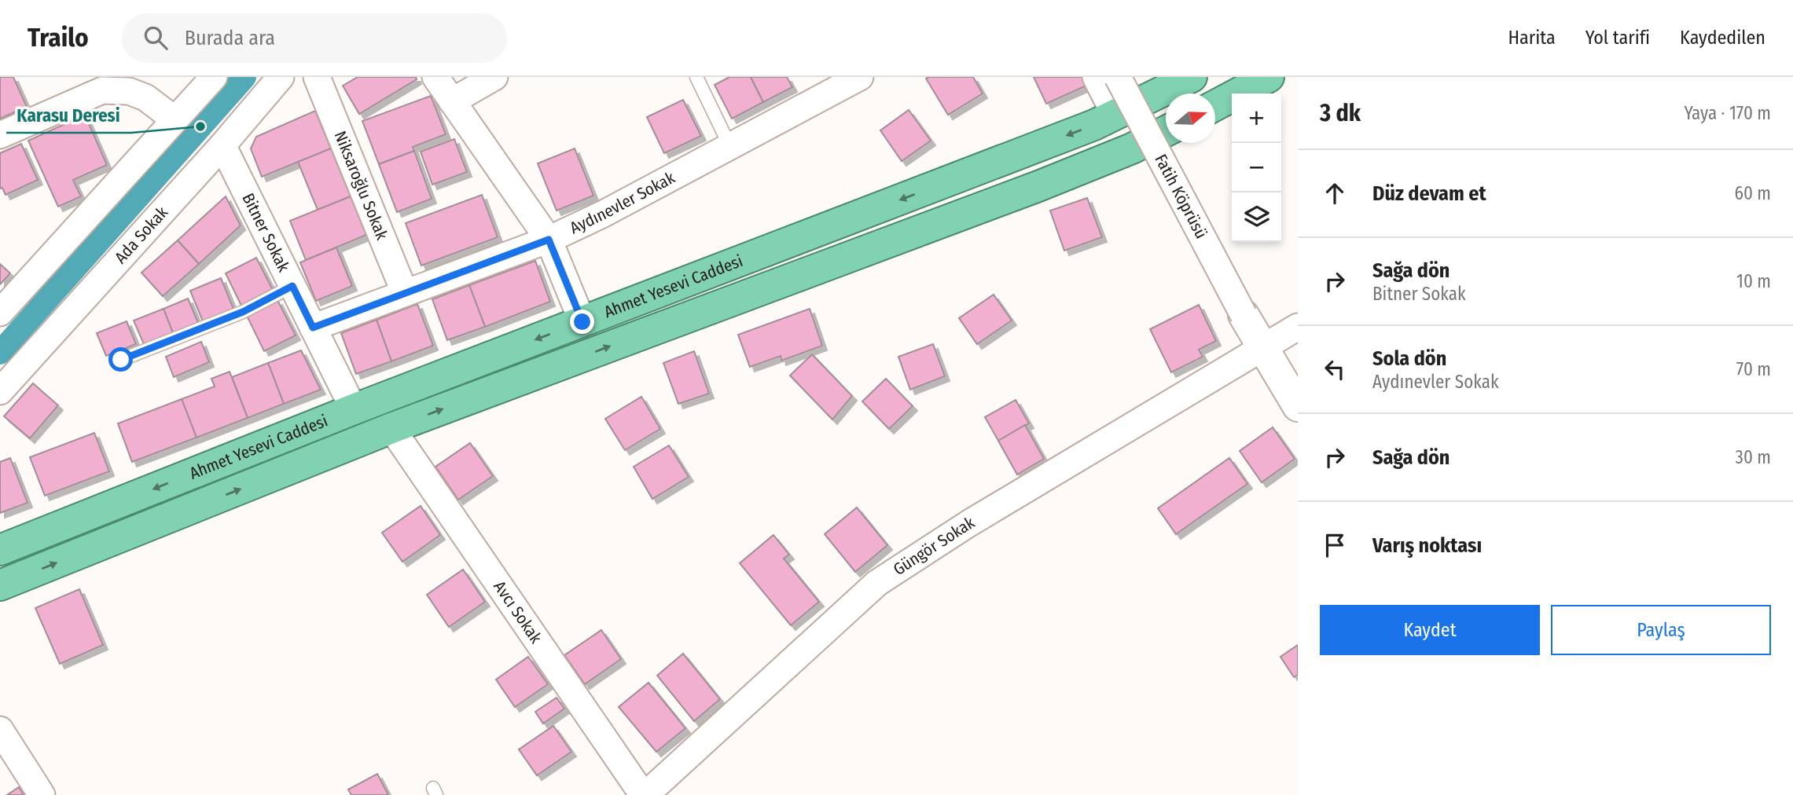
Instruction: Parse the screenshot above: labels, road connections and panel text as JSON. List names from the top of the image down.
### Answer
{
  "streets": {
    "highway": ["Ahmet Yesevi Caddesi"],
    "street": [
      "Niksaroğlu Sokak",
      "Fatih Köprüsü",
      "Aydınevler Sokak",
      "Bitner Sokak",
      "Ada Sokak",
      "Güngör Sokak",
      "Avcı Sokak"
    ]
  },
  "crossings": [
    ["Niksaroğlu Sokak", "Aydınevler Sokak"],
    ["Aydınevler Sokak", "Bitner Sokak"],
    ["Bitner Sokak", "Ada Sokak"],
    ["Bitner Sokak", "Ahmet Yesevi Caddesi"],
    ["Ahmet Yesevi Caddesi", "Avcı Sokak"],
    ["Güngör Sokak", "Avcı Sokak"]
  ],
  "places": ["Karasu Deresi"],
  "north": "right",
  "page": {
    "header": "Trailo",
    "search": "Burada ara",
    "nav": ["Harita", "Yol tarifi", "Kaydedilen"],
    "heading": ["3 dk", "Yaya · 170 m"],
    "map_buttons": ["+", "−"],
    "list": [
      ["Düz devam et", "60 m"],
      ["Sağa dön", "Bitner Sokak", "10 m"],
      ["Sola dön", "Aydınevler Sokak", "70 m"],
      ["Sağa dön", "30 m"],
      "Varış noktası"
    ],
    "buttons": ["Kaydet", "Paylaş"]
  }
}
